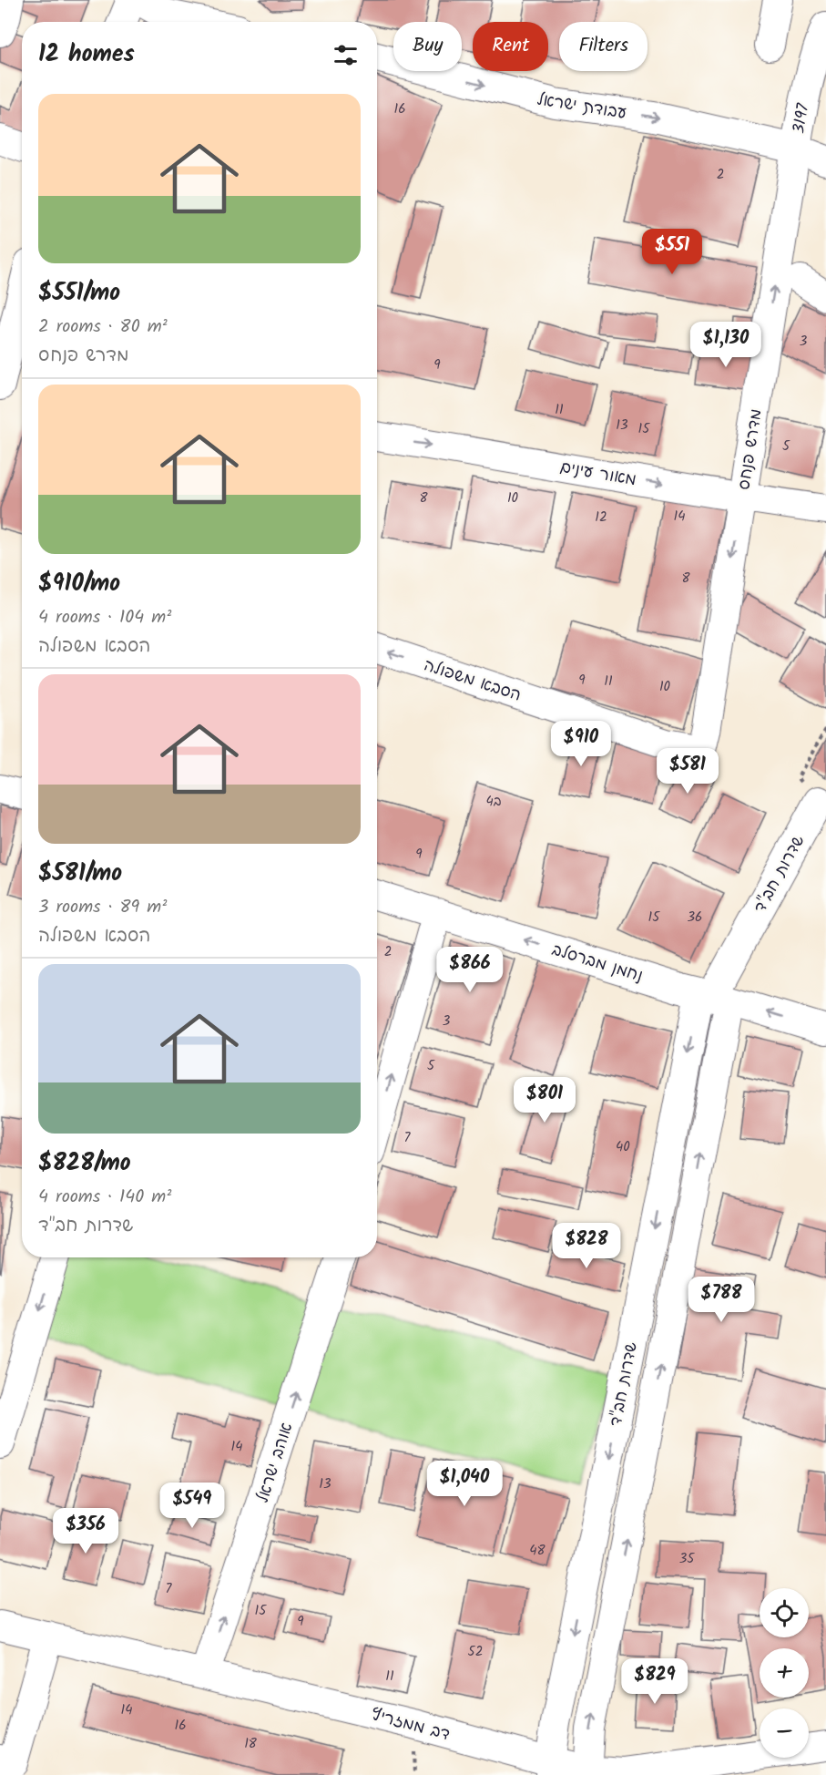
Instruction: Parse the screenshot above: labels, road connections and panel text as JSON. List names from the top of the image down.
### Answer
{
  "streets": {
    "street": [
      "עבודת ישראל",
      "3197",
      "מדרש פנחס",
      "מאור עינים",
      "הסבא משפולה",
      "שדרות חב\"ד",
      "נחמן מברסלב",
      "אוהב ישראל",
      "דב ממזריץ"
    ]
  },
  "crossings": [
    ["עבודת ישראל", "3197"],
    ["עבודת ישראל", "מדרש פנחס"],
    ["3197", "מדרש פנחס"],
    ["מדרש פנחס", "מאור עינים"],
    ["מדרש פנחס", "הסבא משפולה"],
    ["שדרות חב\"ד", "נחמן מברסלב"],
    ["שדרות חב\"ד", "דב ממזריץ"],
    ["אוהב ישראל", "דב ממזריץ"]
  ],
  "one_way": [
    "עבודת ישראל",
    "מאור עינים",
    "הסבא משפולה",
    "נחמן מברסלב",
    "אוהב ישראל"
  ],
  "house_numbers": [
    "16",
    "2",
    "3",
    "9",
    "11",
    "13",
    "15",
    "5",
    "8",
    "10",
    "14",
    "12",
    "8",
    "9",
    "11",
    "10",
    "4ב",
    "9",
    "15",
    "36",
    "2",
    "3",
    "5",
    "7",
    "40",
    "14",
    "13",
    "48",
    "35",
    "7",
    "15",
    "9",
    "52",
    "11",
    "14",
    "16",
    "18"
  ],
  "page": {
    "chip": ["Buy", "Rent", "Filters"],
    "heading": "12 homes",
    "list": [
      {
        "name": "$551/mo",
        "note": "2 rooms · 80 m² · מדרש פנחס"
      },
      {
        "name": "$910/mo",
        "note": "4 rooms · 104 m² · הסבא משפולה"
      },
      {
        "name": "$581/mo",
        "note": "3 rooms · 89 m² · הסבא משפולה"
      },
      {
        "name": "$828/mo",
        "note": "4 rooms · 140 m² · שדרות חב\"ד"
      }
    ],
    "price": [
      "$551",
      "$1,130",
      "$910",
      "$581",
      "$866",
      "$801",
      "$828",
      "$788",
      "$1,040",
      "$549",
      "$356",
      "$829"
    ],
    "map_buttons": ["+", "−"]
  }
}
